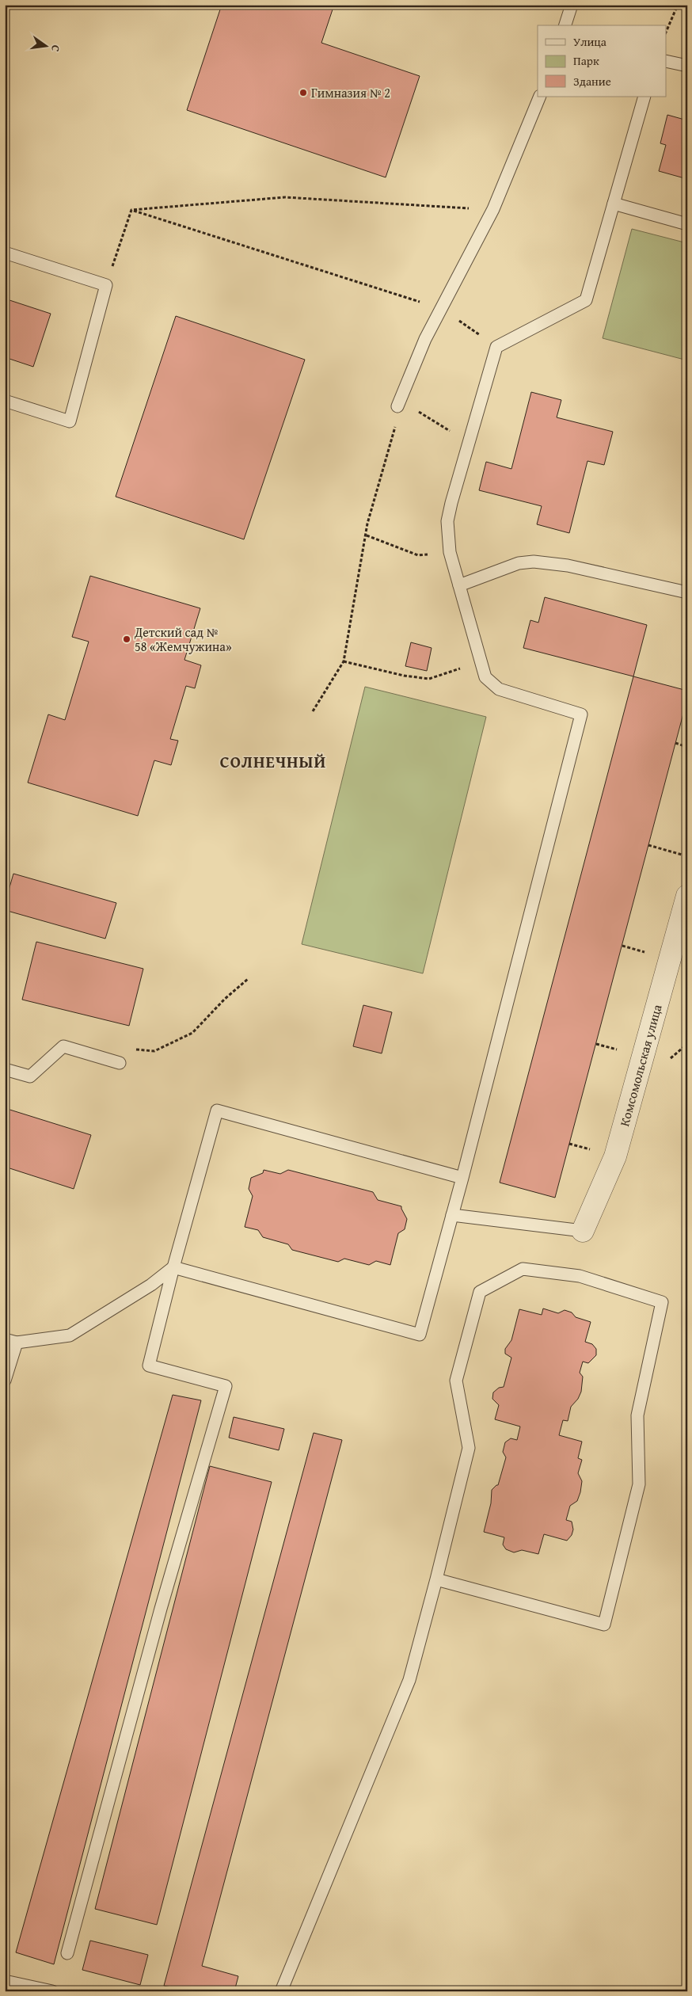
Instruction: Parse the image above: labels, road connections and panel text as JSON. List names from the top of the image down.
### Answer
{
  "streets": {
    "street": ["Комсомольская улица"]
  },
  "districts": ["СОЛНЕЧНЫЙ"],
  "places": ["Гимназия № 2", "Детский сад № 58 «Жемчужина»"],
  "legend": ["Улица", "Парк", "Здание"],
  "north": "right"
}
